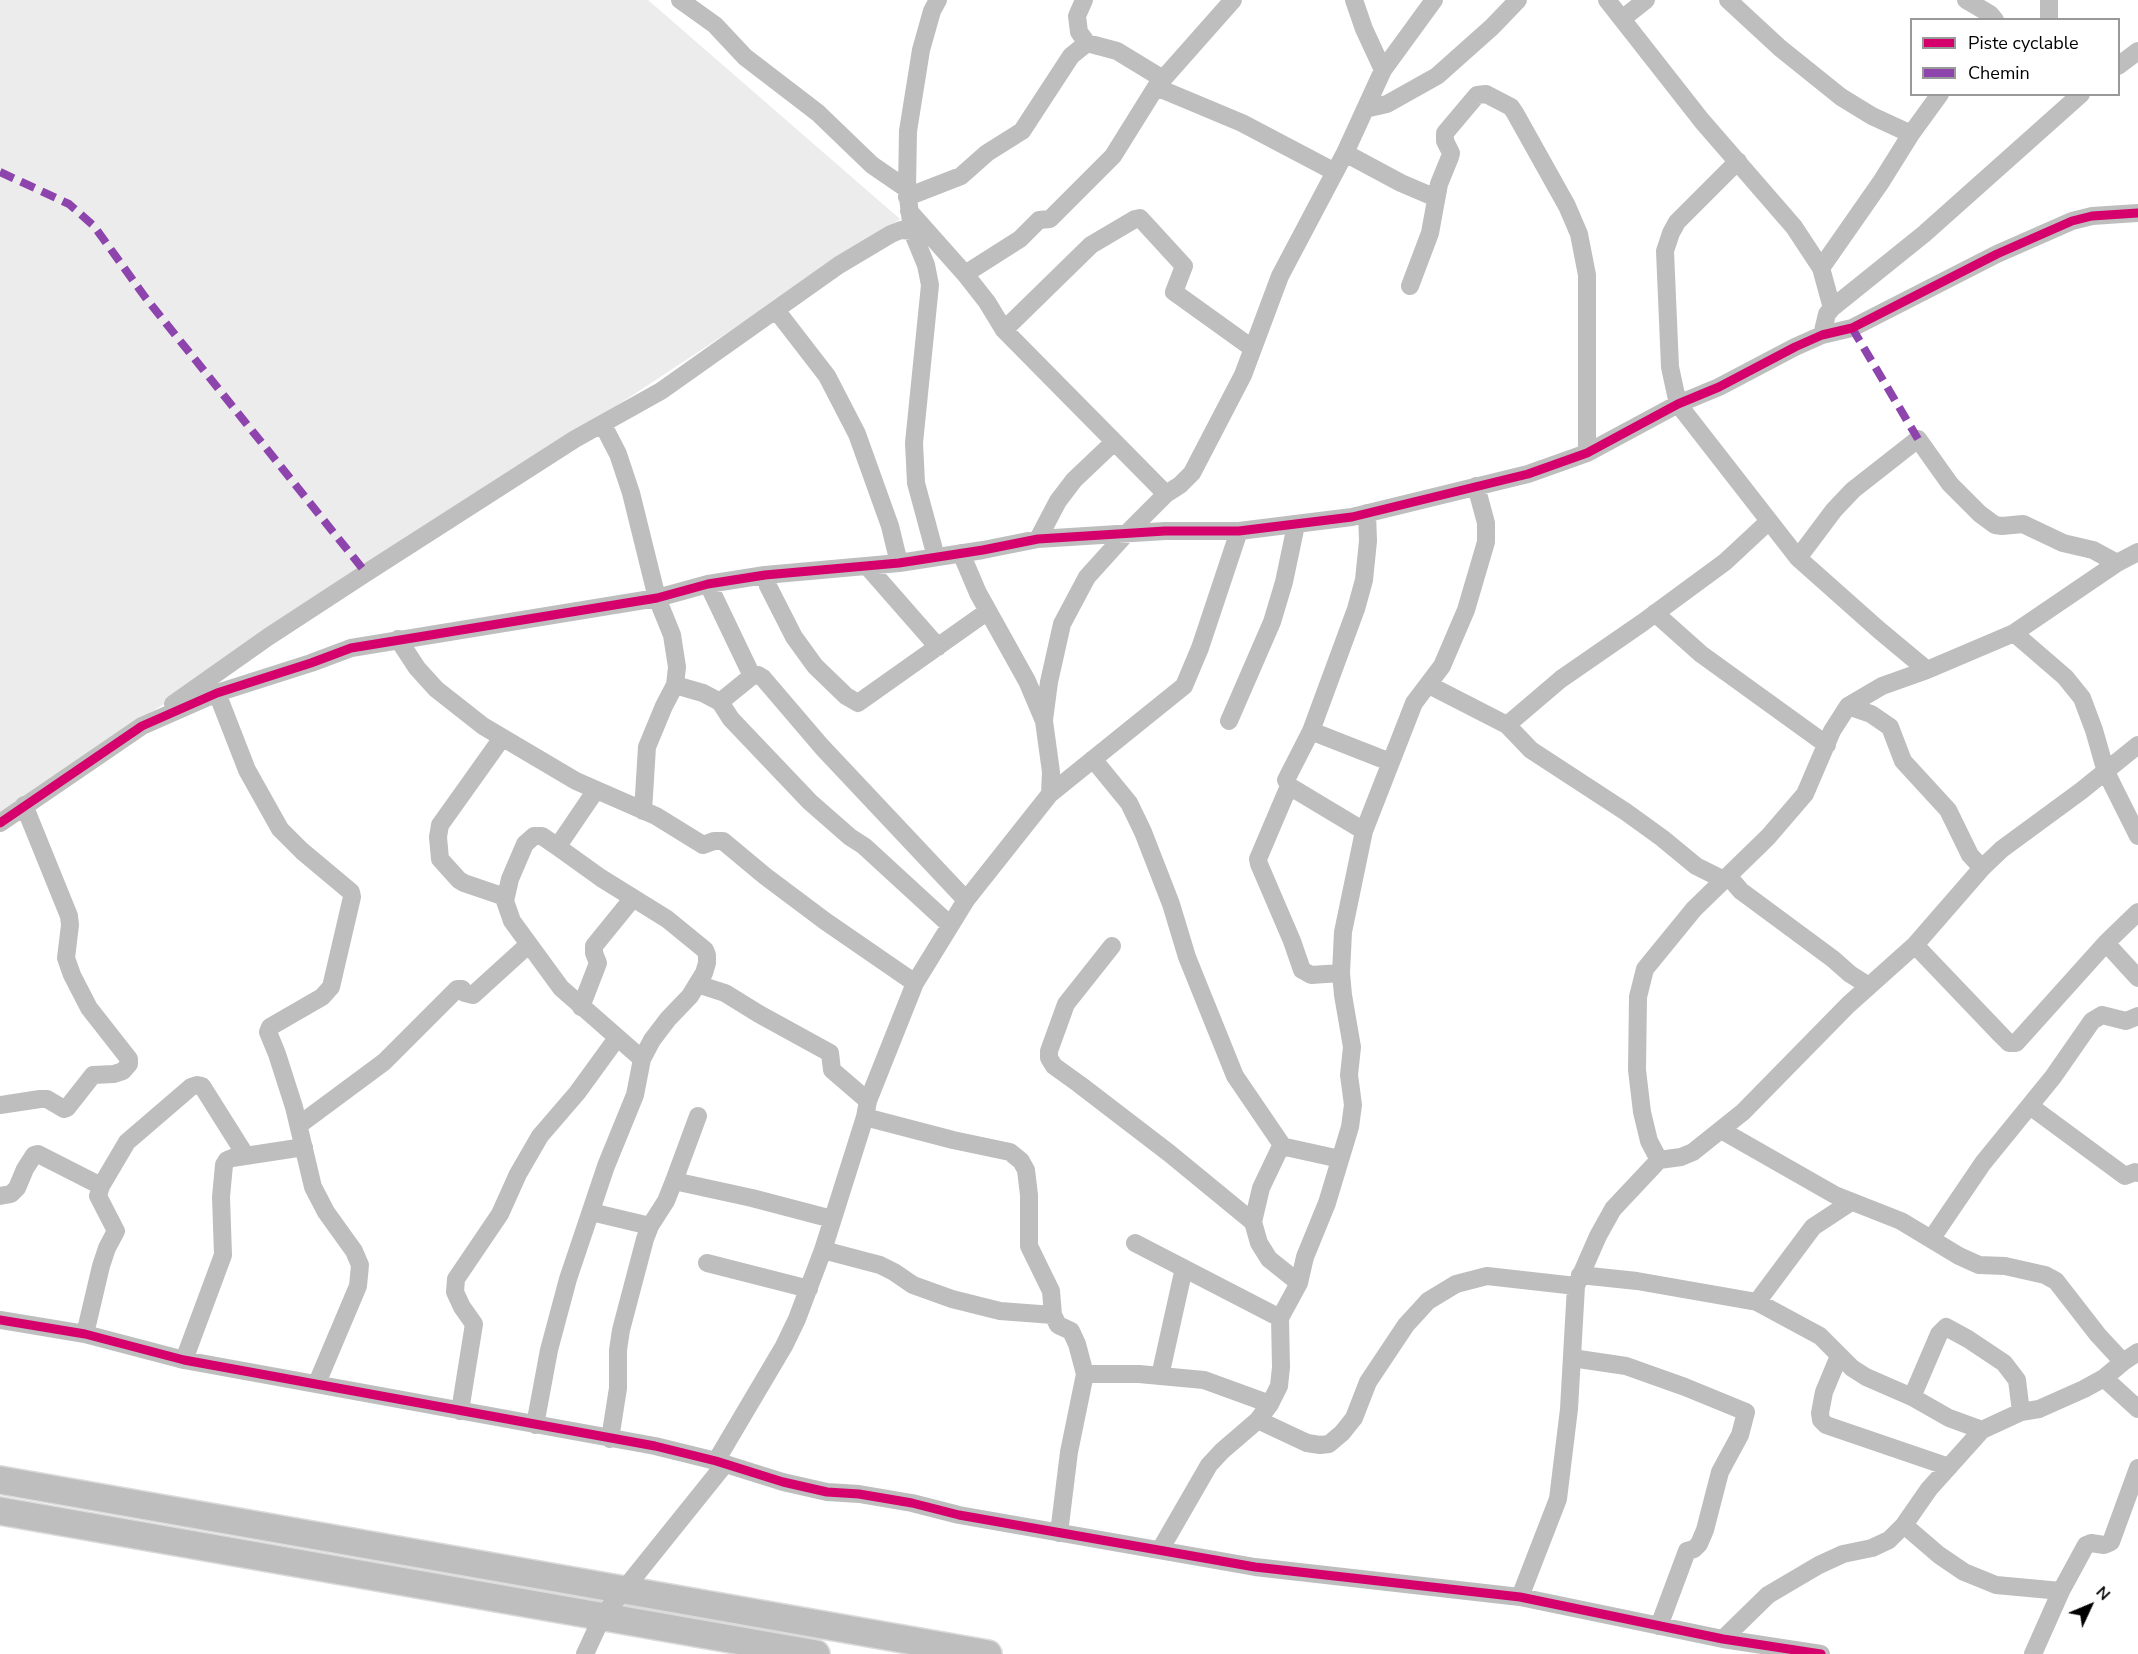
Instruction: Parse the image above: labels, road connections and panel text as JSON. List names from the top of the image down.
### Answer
{
  "legend": ["Piste cyclable", "Chemin"],
  "north": "top right"
}
